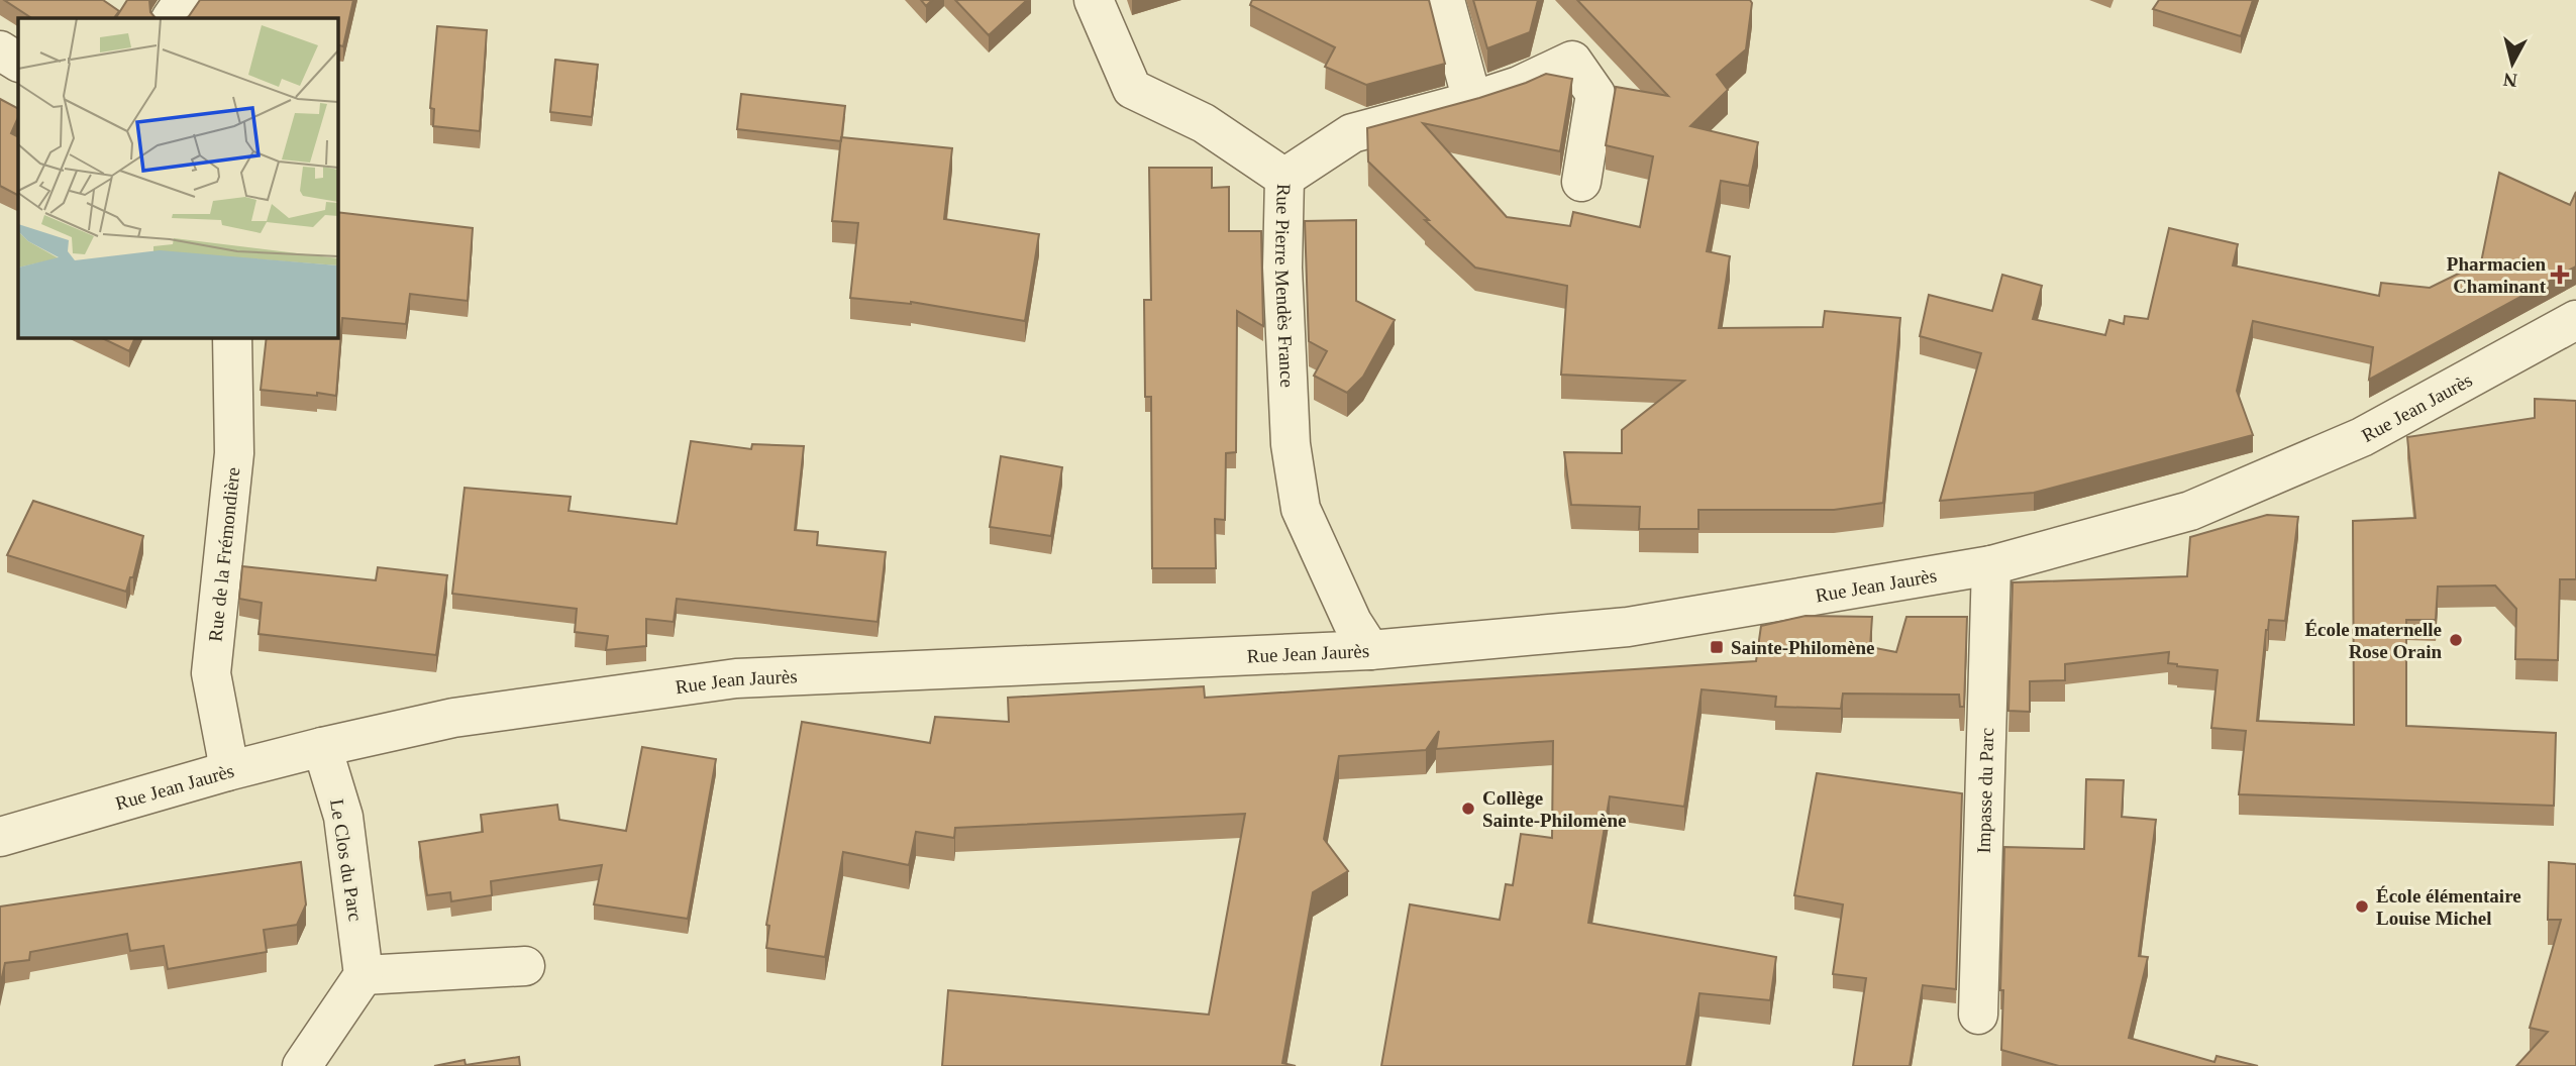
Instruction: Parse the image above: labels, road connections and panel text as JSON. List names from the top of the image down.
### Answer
{
  "streets": {
    "street": [
      "Rue Pierre Mendès France",
      "Rue Jean Jaurès",
      "Rue de la Frémondière",
      "Impasse du Parc",
      "Le Clos du Parc"
    ]
  },
  "crossings": [
    ["Rue Pierre Mendès France", "Rue Jean Jaurès"],
    ["Rue Jean Jaurès", "Rue de la Frémondière"],
    ["Rue Jean Jaurès", "Impasse du Parc"],
    ["Rue Jean Jaurès", "Le Clos du Parc"]
  ],
  "places": {
    "health": ["Pharmacien Chaminant"],
    "other": ["École maternelle Rose Orain", "Collège Sainte-Philomène", "École élémentaire Louise Michel"],
    "transit": ["Sainte-Philomène"]
  },
  "north": "bottom"
}
